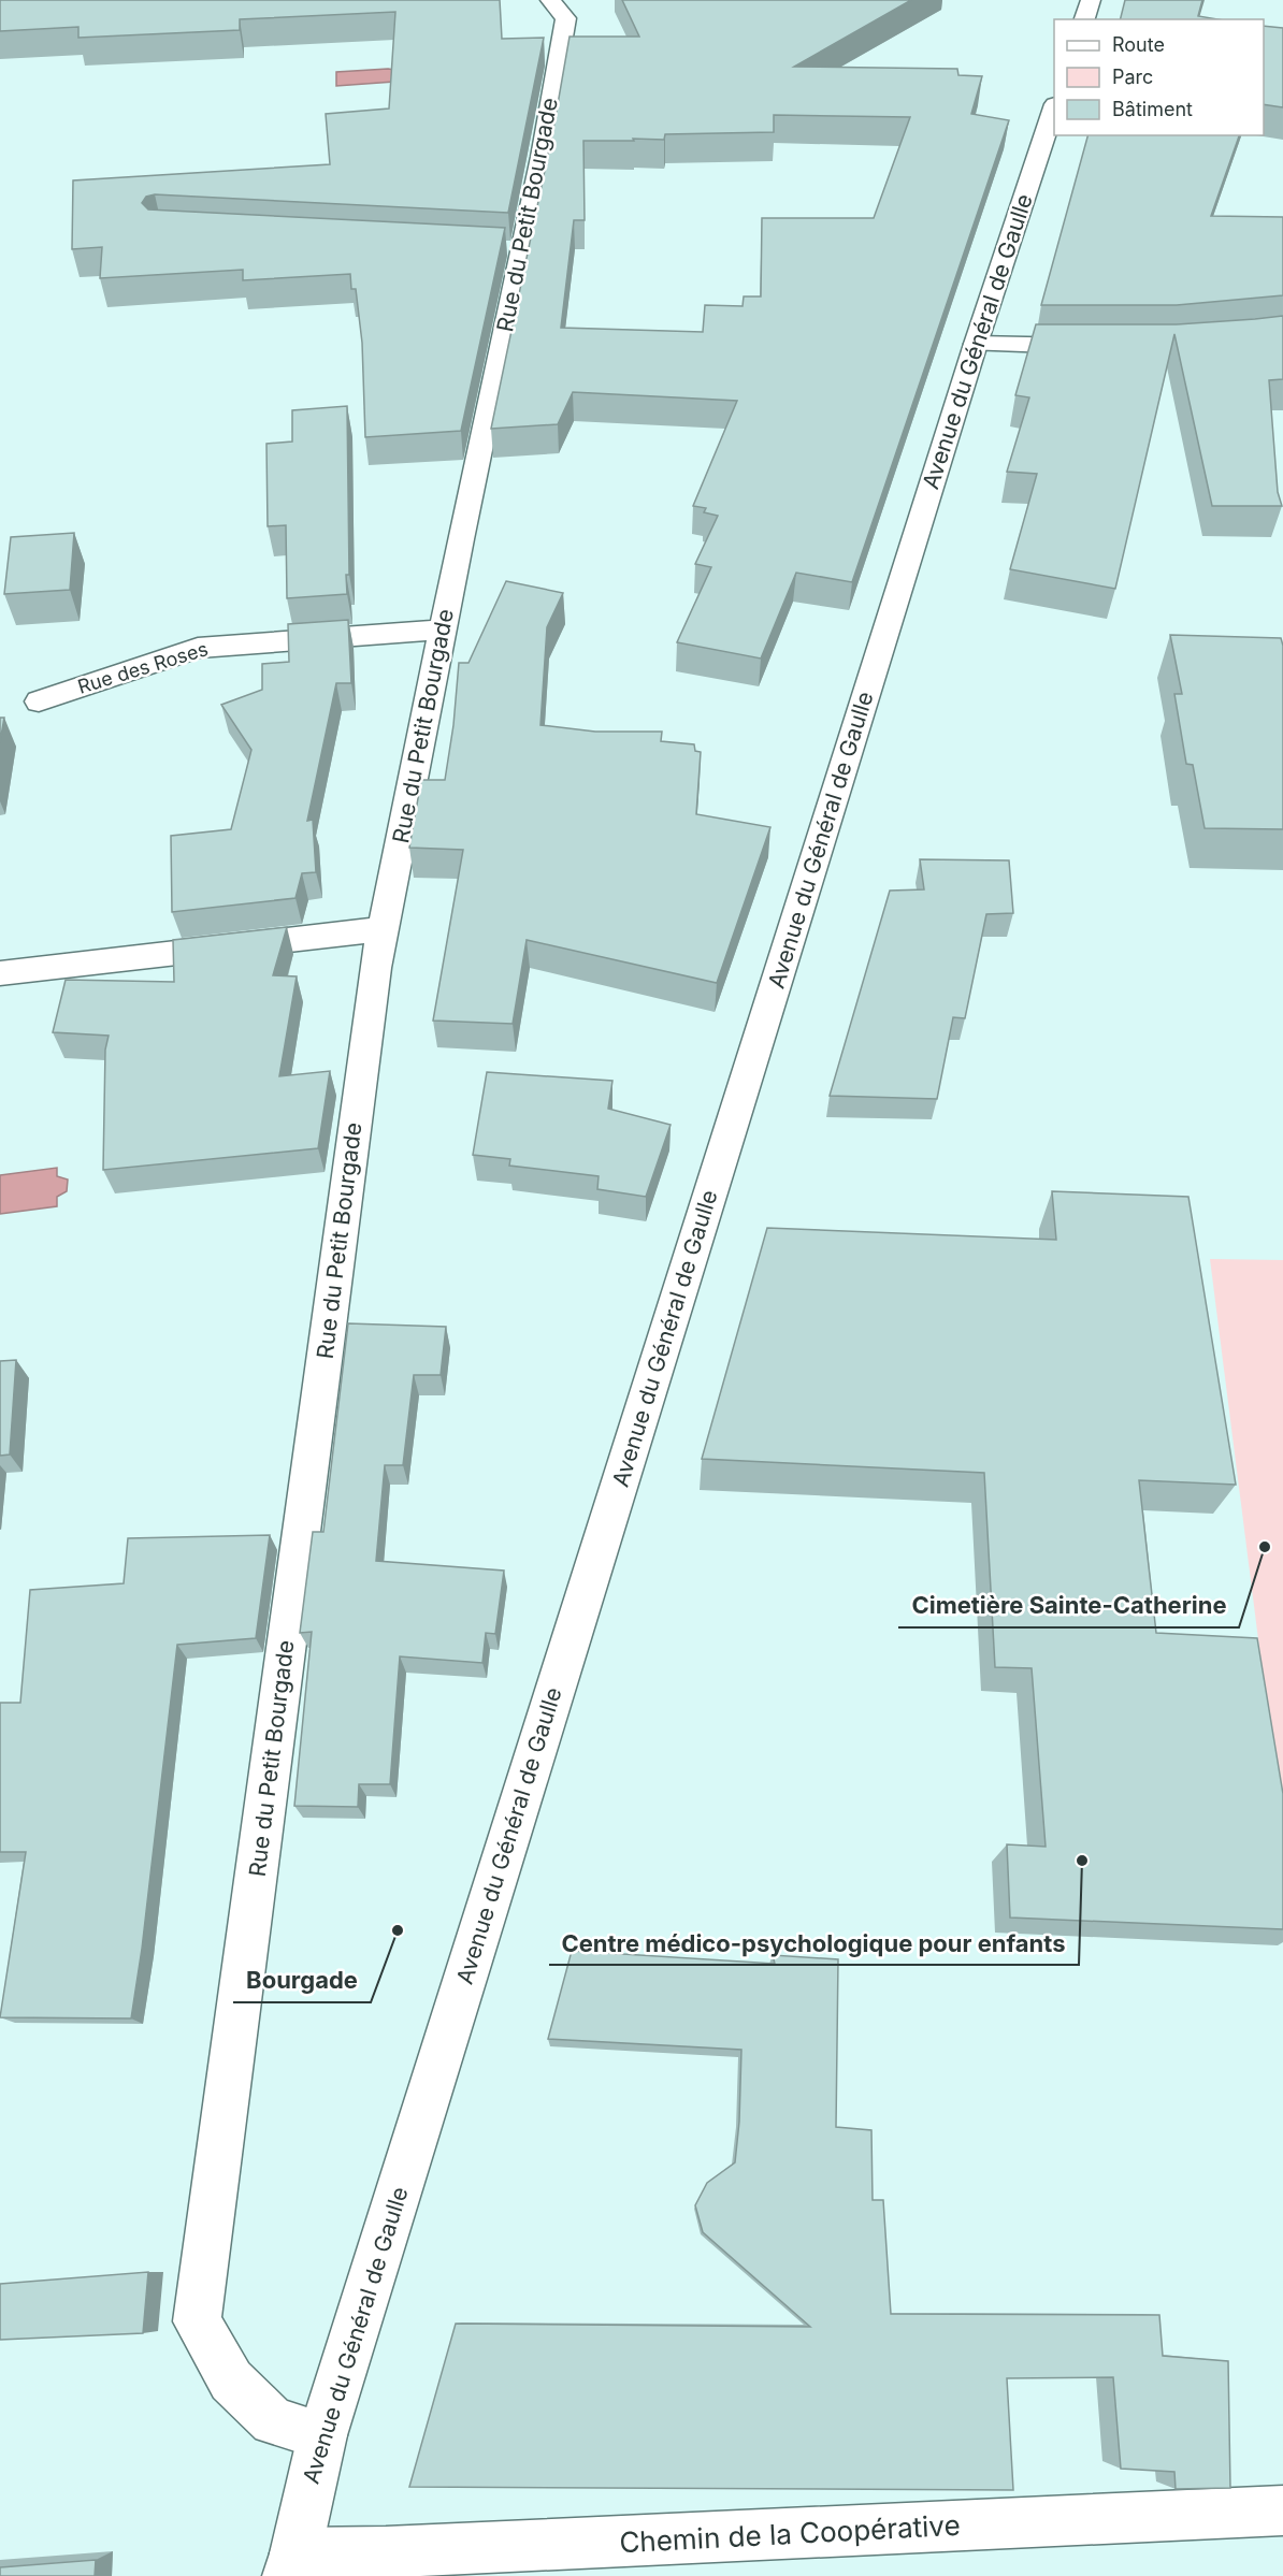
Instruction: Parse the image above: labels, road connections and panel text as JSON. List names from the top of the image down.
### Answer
{
  "streets": {
    "street": [
      "Rue du Petit Bourgade",
      "Avenue du Général de Gaulle",
      "Rue des Roses",
      "Chemin de la Coopérative"
    ]
  },
  "crossings": [
    ["Rue du Petit Bourgade", "Avenue du Général de Gaulle"],
    ["Rue du Petit Bourgade", "Rue des Roses"],
    ["Avenue du Général de Gaulle", "Chemin de la Coopérative"]
  ],
  "places": ["Cimetière Sainte-Catherine", "Centre médico-psychologique pour enfants", "Bourgade"],
  "legend": ["Route", "Parc", "Bâtiment"]
}
